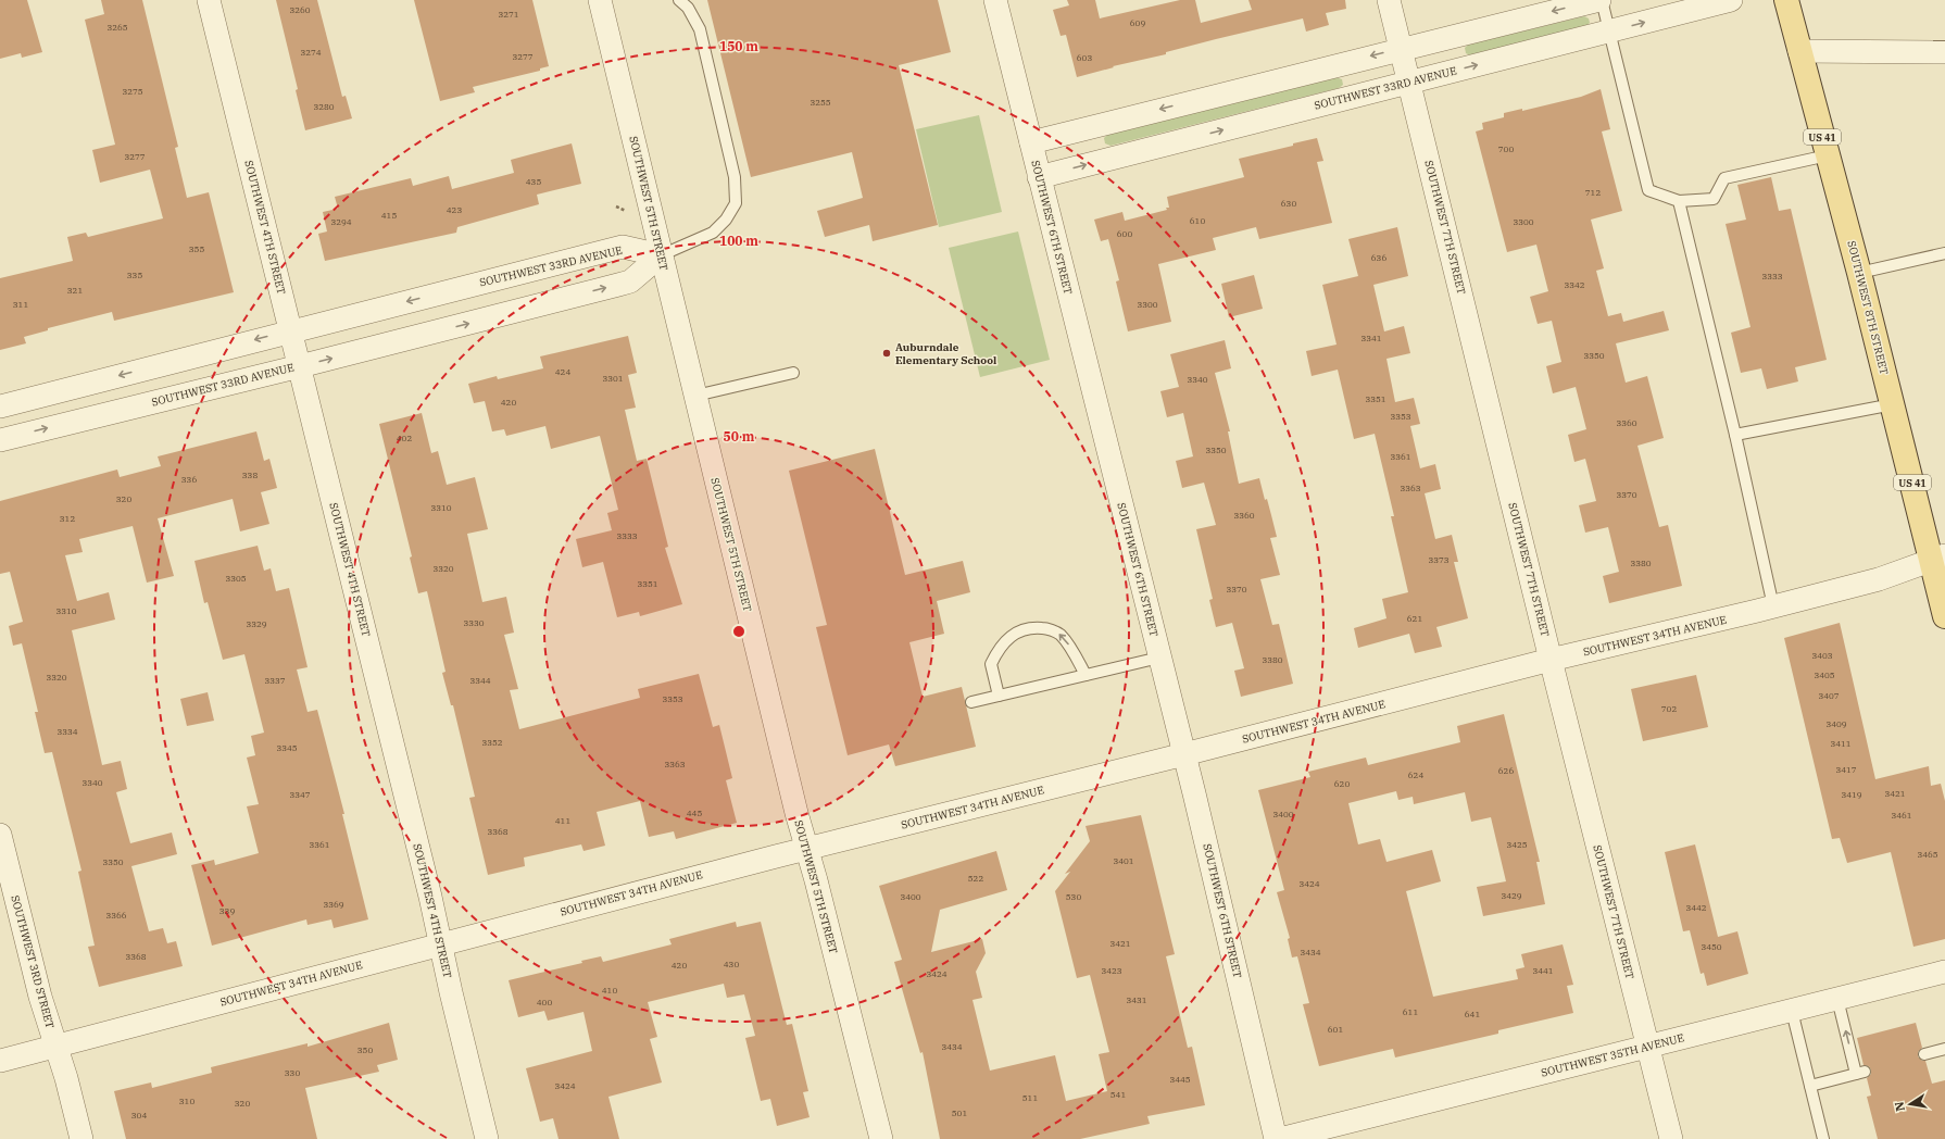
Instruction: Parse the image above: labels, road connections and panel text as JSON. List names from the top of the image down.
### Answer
{
  "streets": {
    "main road": ["US 41", "SOUTHWEST 8TH STREET"],
    "street": [
      "SOUTHWEST 33RD AVENUE",
      "SOUTHWEST 5TH STREET",
      "SOUTHWEST 4TH STREET",
      "SOUTHWEST 6TH STREET",
      "SOUTHWEST 7TH STREET",
      "SOUTHWEST 34TH AVENUE",
      "SOUTHWEST 3RD STREET",
      "SOUTHWEST 35TH AVENUE"
    ]
  },
  "crossings": [
    ["SOUTHWEST 33RD AVENUE", "SOUTHWEST 5TH STREET"],
    ["SOUTHWEST 33RD AVENUE", "SOUTHWEST 4TH STREET"],
    ["SOUTHWEST 33RD AVENUE", "SOUTHWEST 6TH STREET"],
    ["SOUTHWEST 33RD AVENUE", "SOUTHWEST 7TH STREET"],
    ["SOUTHWEST 5TH STREET", "SOUTHWEST 34TH AVENUE"],
    ["SOUTHWEST 4TH STREET", "SOUTHWEST 34TH AVENUE"],
    ["SOUTHWEST 6TH STREET", "SOUTHWEST 34TH AVENUE"],
    ["SOUTHWEST 7TH STREET", "SOUTHWEST 34TH AVENUE"],
    ["SOUTHWEST 7TH STREET", "SOUTHWEST 35TH AVENUE"],
    ["SOUTHWEST 8TH STREET", "SOUTHWEST 34TH AVENUE"],
    ["SOUTHWEST 34TH AVENUE", "SOUTHWEST 3RD STREET"]
  ],
  "places": ["Auburndale Elementary School"],
  "house_numbers": [
    "3260",
    "3271",
    "609",
    "3265",
    "3274",
    "3277",
    "603",
    "3275",
    "3255",
    "3280",
    "700",
    "3277",
    "435",
    "712",
    "630",
    "423",
    "415",
    "610",
    "3294",
    "3300",
    "600",
    "355",
    "636",
    "335",
    "3333",
    "3342",
    "321",
    "311",
    "3300",
    "3341",
    "3350",
    "424",
    "3301",
    "3340",
    "3351",
    "420",
    "3353",
    "3360",
    "402",
    "3350",
    "3361",
    "338",
    "336",
    "3363",
    "3370",
    "320",
    "3310",
    "3360",
    "312",
    "3333",
    "3373",
    "3380",
    "3320",
    "3305",
    "3351",
    "3370",
    "3310",
    "621",
    "3330",
    "3329",
    "3403",
    "3380",
    "3405",
    "3320",
    "3337",
    "3344",
    "3407",
    "3353",
    "702",
    "3409",
    "3334",
    "3352",
    "3411",
    "3345",
    "3363",
    "3417",
    "626",
    "624",
    "3340",
    "620",
    "3421",
    "3347",
    "3419",
    "445",
    "3400",
    "3461",
    "411",
    "3368",
    "3361",
    "3425",
    "3465",
    "3401",
    "3350",
    "522",
    "3424",
    "3429",
    "3400",
    "530",
    "3369",
    "3442",
    "339",
    "3366",
    "3421",
    "3450",
    "3434",
    "3368",
    "430",
    "420",
    "3423",
    "3441",
    "3424",
    "410",
    "3431",
    "400",
    "611",
    "641",
    "601",
    "3434",
    "350",
    "330",
    "3445",
    "3424",
    "541",
    "511",
    "310",
    "320",
    "501",
    "304"
  ],
  "north": "left",
  "rings": ["150 m", "100 m", "50 m"]
}
